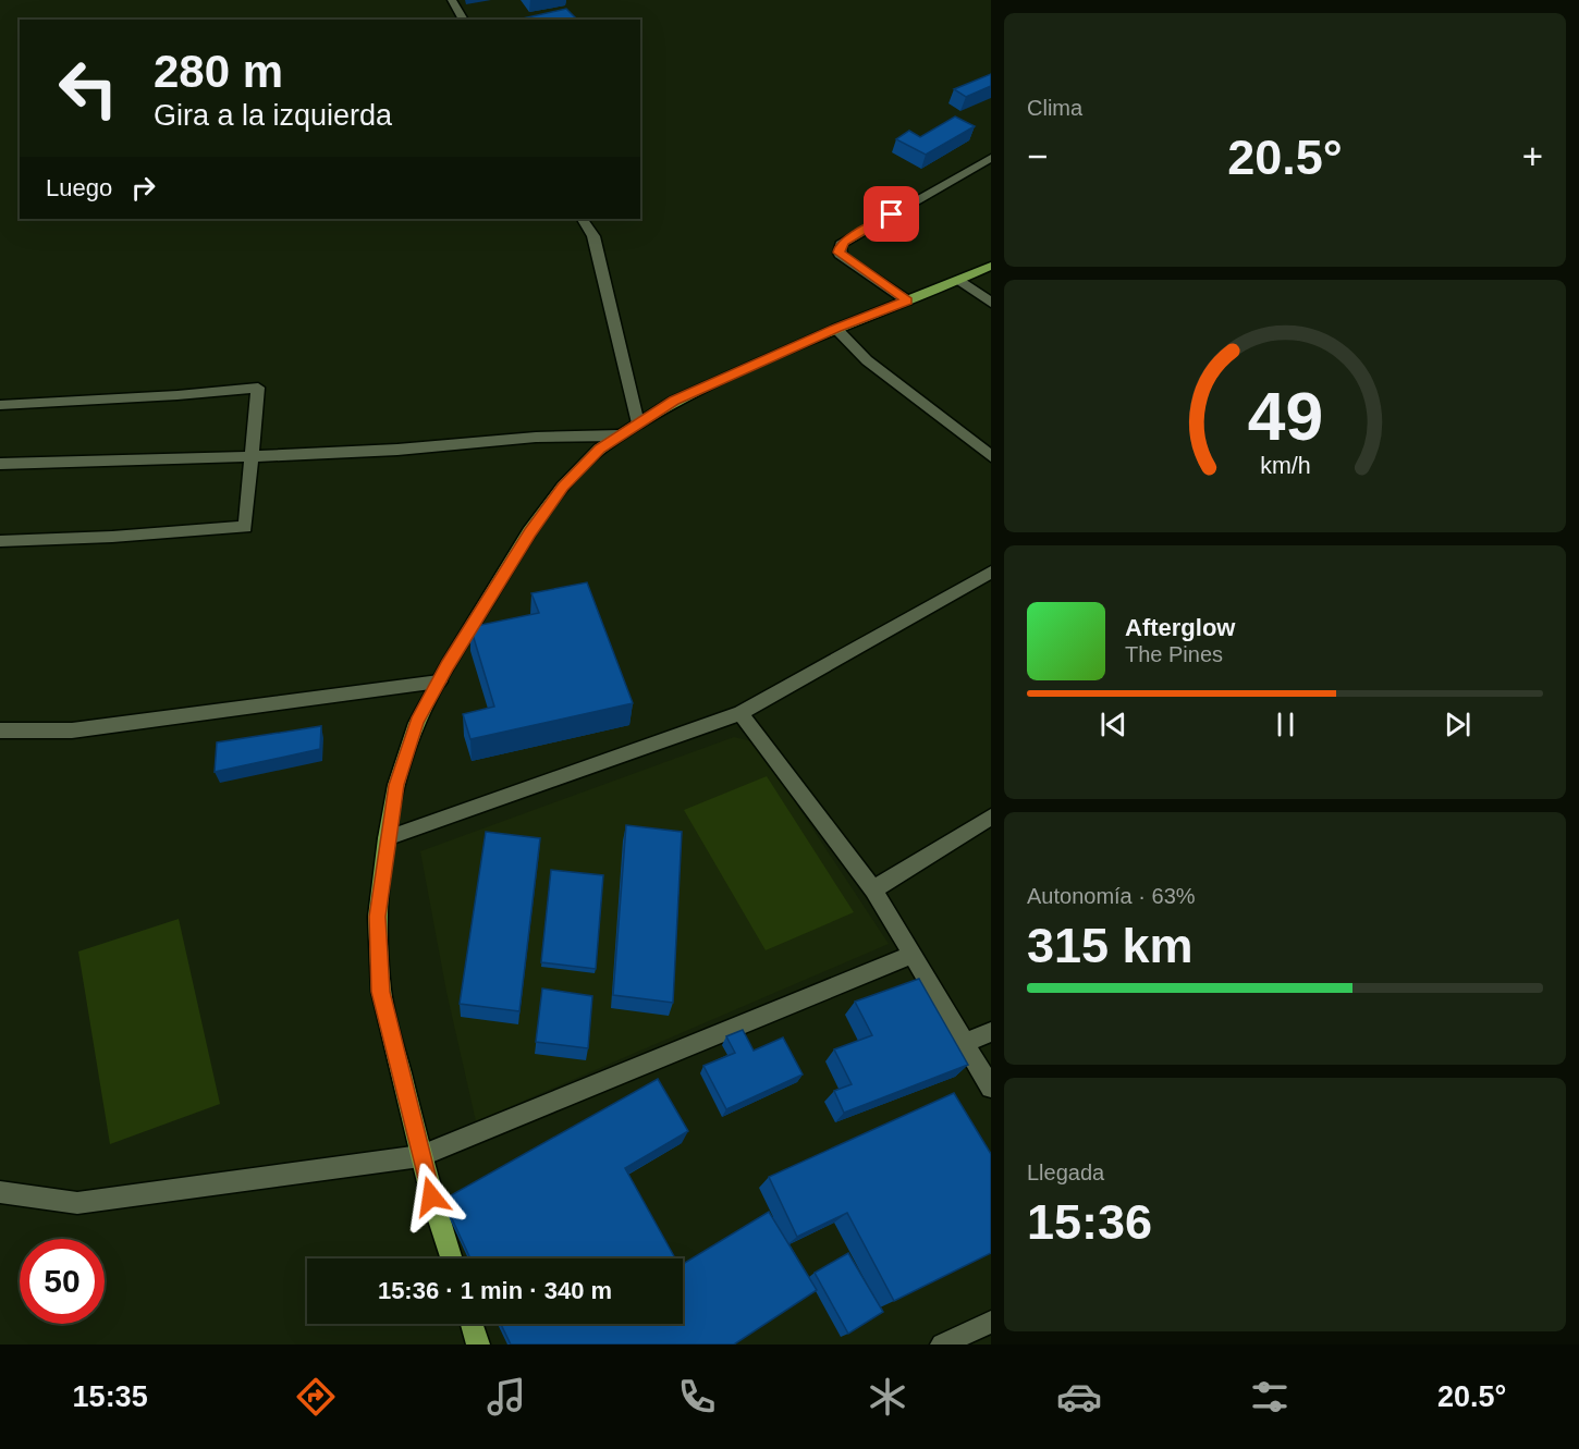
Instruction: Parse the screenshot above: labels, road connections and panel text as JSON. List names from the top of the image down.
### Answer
{
  "page": {
    "tile": [
      "Clima",
      ["Autonomía · 63%", "315 km"],
      ["Llegada", "15:36"]
    ],
    "turn": ["280 m", "Gira a la izquierda"],
    "heat": ["−", "20.5°", "+"],
    "then": "Luego",
    "song": ["Afterglow", "The Pines"],
    "limit": "50",
    "trip": "15:36 · 1 min · 340 m",
    "tabs": ["15:35", "20.5°"],
    "gauge": ["49", "km/h"]
  }
}
